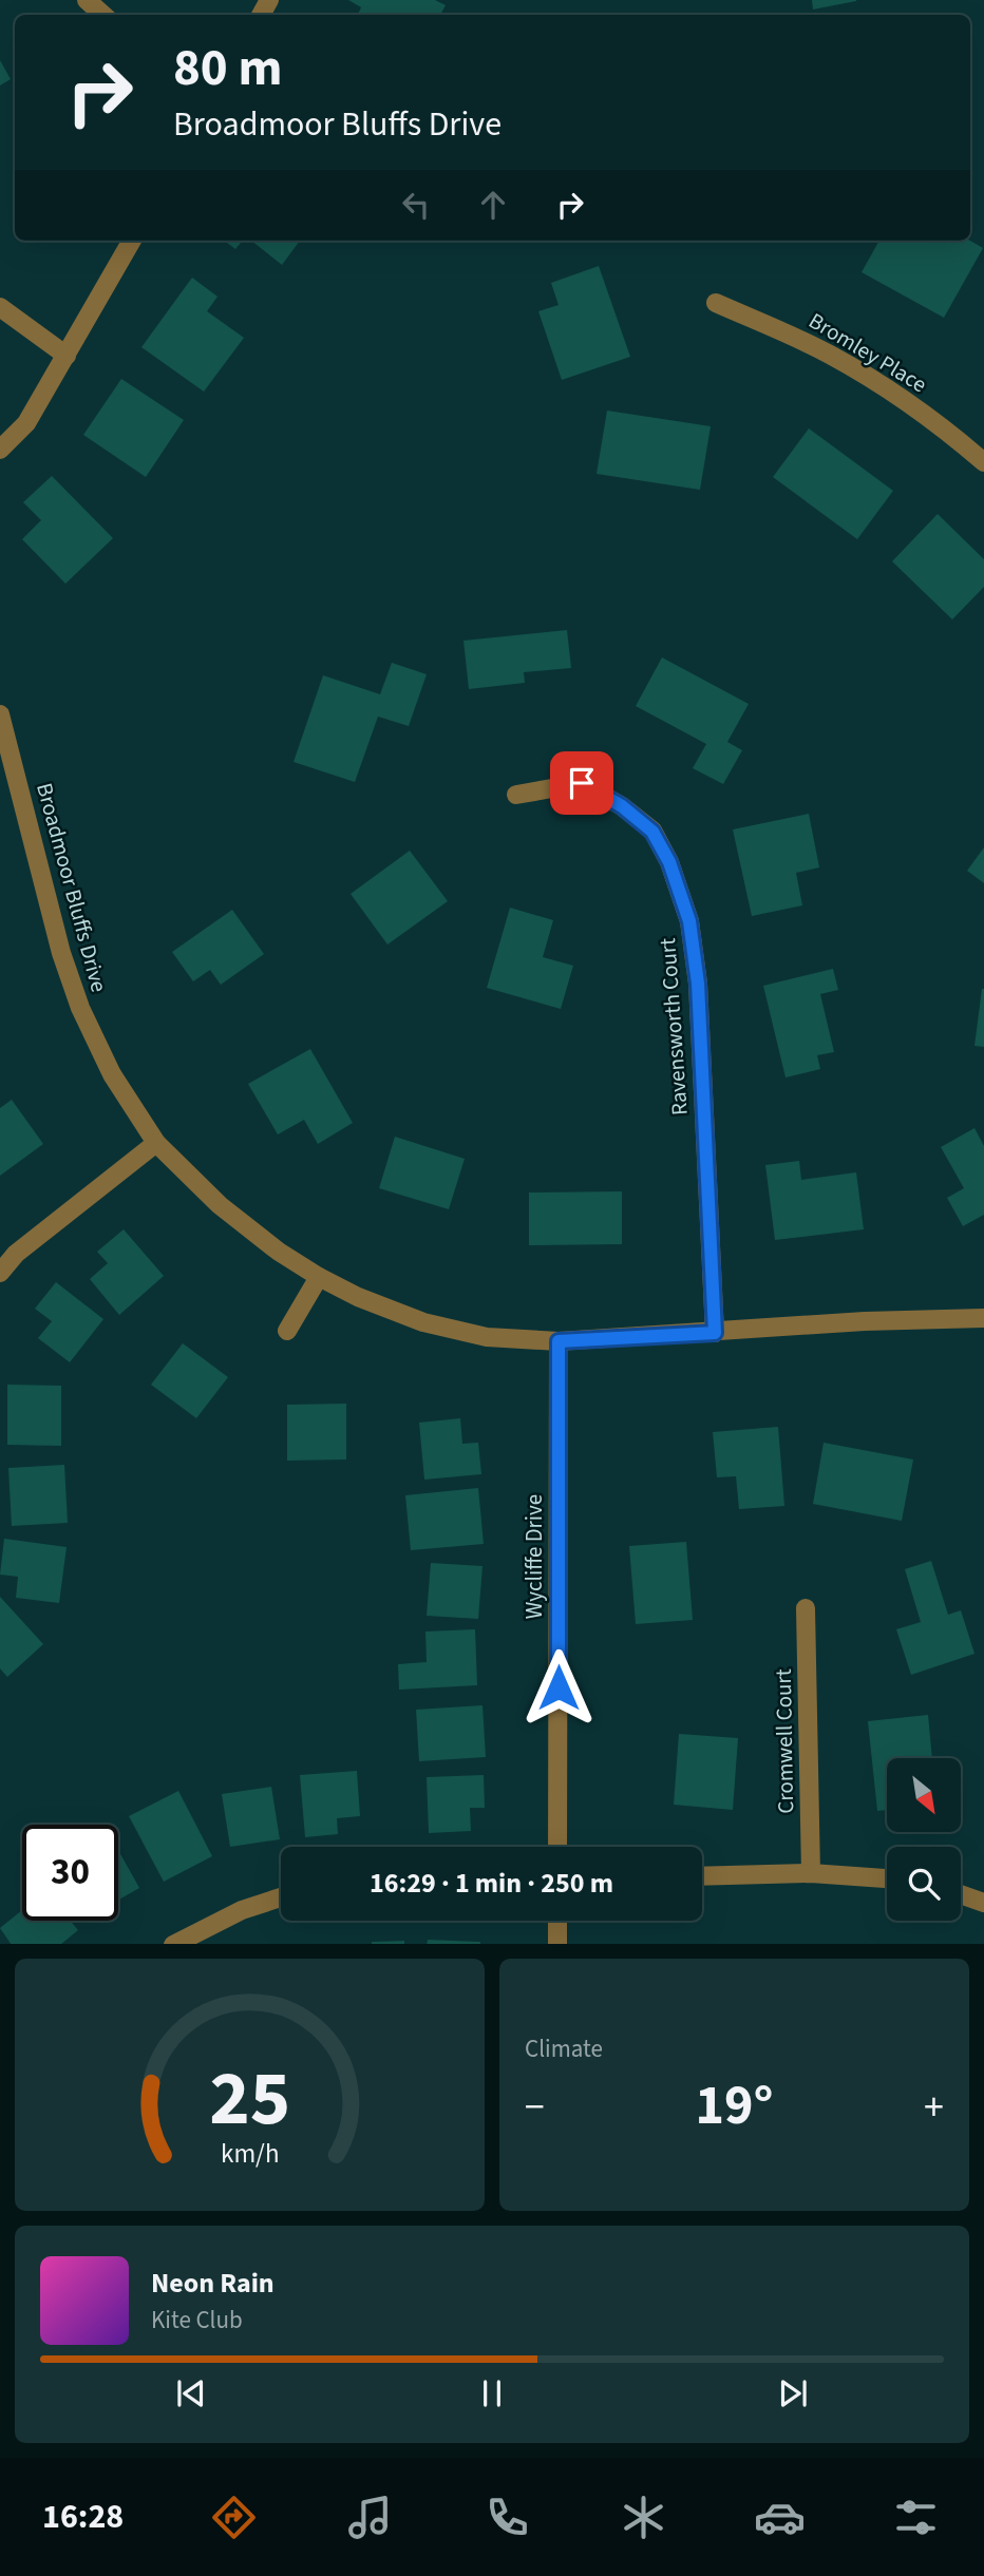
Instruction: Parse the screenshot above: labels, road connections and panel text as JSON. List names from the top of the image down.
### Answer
{
  "streets": {
    "street": [
      "Bromley Place",
      "Broadmoor Bluffs Drive",
      "Ravensworth Court",
      "Wycliffe Drive",
      "Cromwell Court"
    ]
  },
  "crossings": [
    ["Broadmoor Bluffs Drive", "Ravensworth Court"],
    ["Broadmoor Bluffs Drive", "Wycliffe Drive"]
  ],
  "north": "bottom right",
  "page": {
    "turn": ["80 m", "Broadmoor Bluffs Drive"],
    "limit": "30",
    "trip": "16:29 · 1 min · 250 m",
    "tile": "Climate",
    "heat": ["−", "19°", "+"],
    "song": ["Neon Rain", "Kite Club"],
    "tabs": "16:28",
    "gauge": ["25", "km/h"]
  }
}
